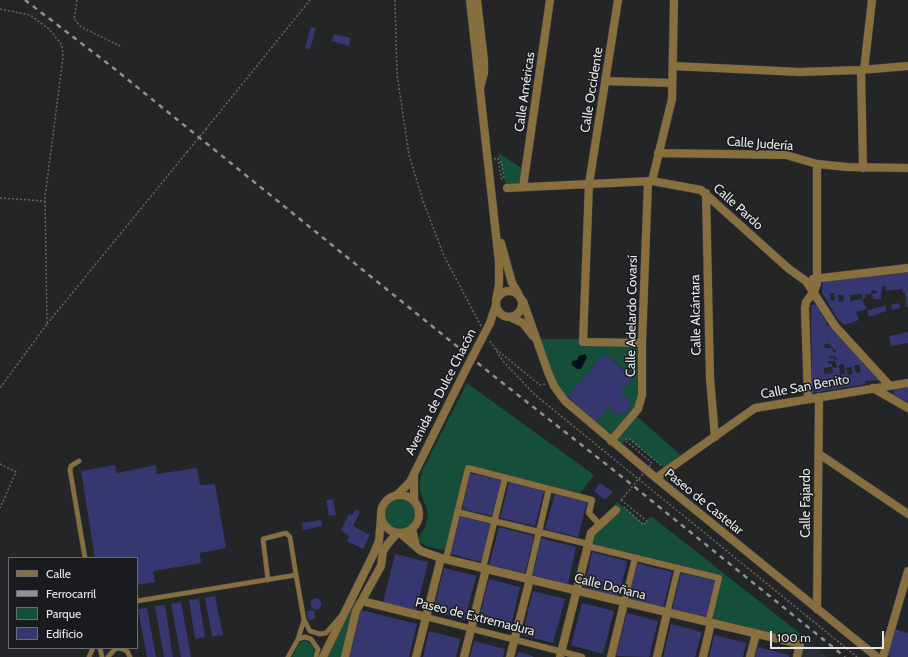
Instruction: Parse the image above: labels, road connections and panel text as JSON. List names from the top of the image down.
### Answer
{
  "streets": {
    "street": [
      "Calle Occidente",
      "Calle Américas",
      "Calle Judería",
      "Calle Pardo",
      "Calle Alcántara",
      "Calle Adelardo Covarsí",
      "Calle San Benito",
      "Avenida de Dulce Chacón",
      "Paseo de Castelar",
      "Calle Fajardo",
      "Calle Doñana",
      "Paseo de Extremadura"
    ]
  },
  "crossings": [
    ["Calle Occidente", "Calle Pardo"],
    ["Calle Occidente", "Calle Adelardo Covarsí"],
    ["Calle Américas", "Calle Pardo"],
    ["Calle Judería", "Calle Adelardo Covarsí"],
    ["Calle Pardo", "Calle Alcántara"],
    ["Calle Pardo", "Calle Adelardo Covarsí"],
    ["Calle Pardo", "Calle San Benito"],
    ["Calle Alcántara", "Calle San Benito"],
    ["Calle Adelardo Covarsí", "Paseo de Castelar"],
    ["Calle San Benito", "Paseo de Castelar"],
    ["Calle San Benito", "Calle Fajardo"],
    ["Avenida de Dulce Chacón", "Paseo de Castelar"],
    ["Avenida de Dulce Chacón", "Calle Doñana"],
    ["Paseo de Castelar", "Calle Fajardo"]
  ],
  "legend": [
    "Calle",
    "Ferrocarril",
    "Parque",
    "Edificio"
  ],
  "scale_bar": "100 m"
}
